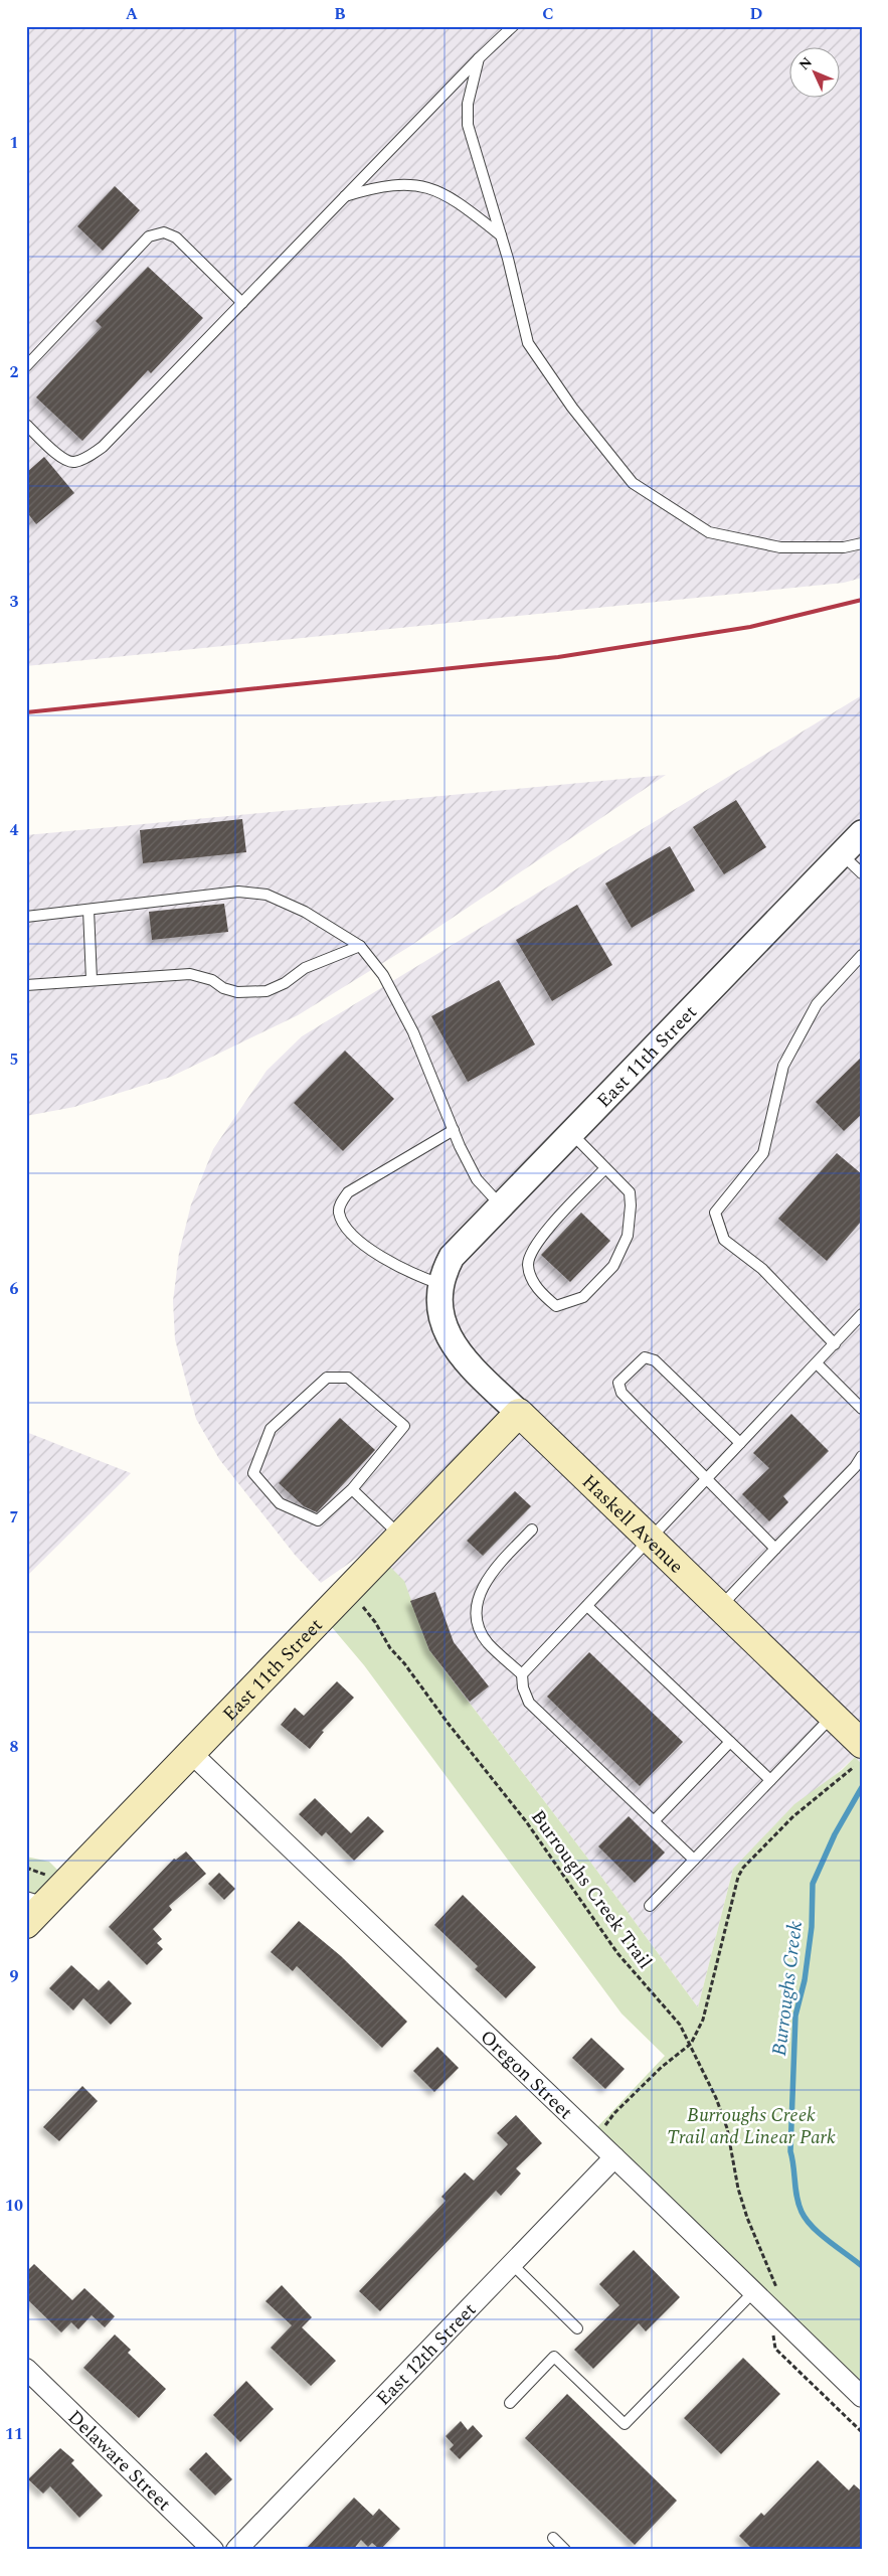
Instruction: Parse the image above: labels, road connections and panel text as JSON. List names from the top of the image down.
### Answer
{
  "streets": {
    "main road": ["East 11th Street", "Haskell Avenue"],
    "street": ["Oregon Street", "East 12th Street", "Delaware Street"],
    "path": ["Burroughs Creek Trail"]
  },
  "crossings": [
    ["East 11th Street", "Haskell Avenue"],
    ["East 11th Street", "Oregon Street"],
    ["Oregon Street", "East 12th Street"]
  ],
  "water": ["Burroughs Creek"],
  "parks": ["Burroughs Creek Trail and Linear Park"],
  "north": "top left",
  "grid": {
    "columns": [
      "A",
      "B",
      "C",
      "D"
    ],
    "rows": [
      "1",
      "2",
      "3",
      "4",
      "5",
      "6",
      "7",
      "8",
      "9",
      "10",
      "11"
    ]
  }
}
